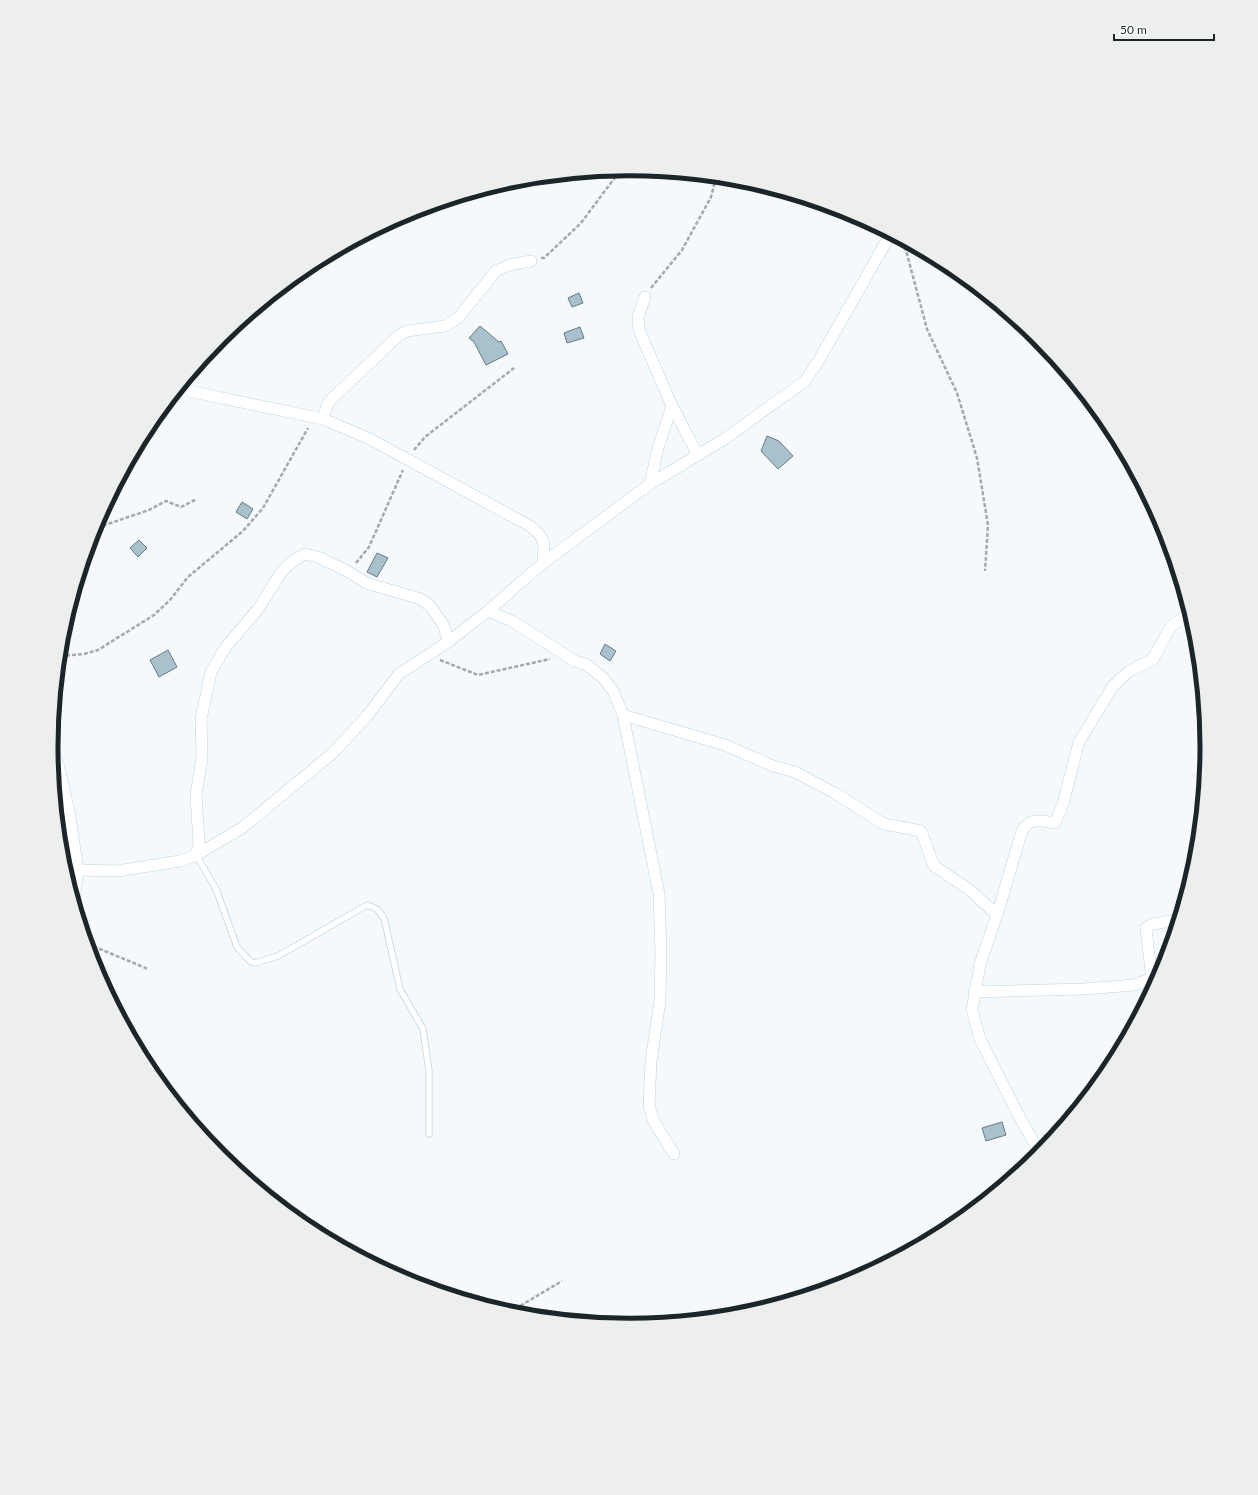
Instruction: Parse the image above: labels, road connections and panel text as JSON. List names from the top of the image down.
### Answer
{
  "scale_bar": "50 m"
}
